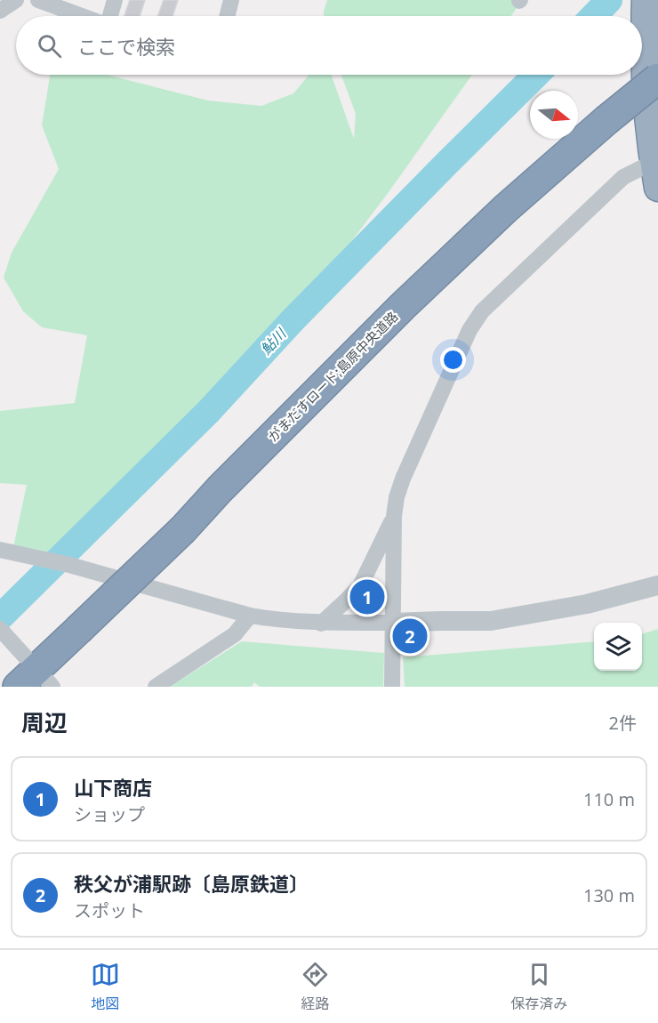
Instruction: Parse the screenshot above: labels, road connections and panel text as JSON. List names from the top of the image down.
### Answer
{
  "streets": {
    "highway": ["がまだすロード;島原中央道路"]
  },
  "water": ["鮎川"],
  "north": "right",
  "page": {
    "search": "ここで検索",
    "pins": ["1", "2"],
    "heading": ["周辺", "2件"],
    "list": [
      {
        "mark": "1",
        "name": "山下商店",
        "note": "ショップ",
        "value": "110 m"
      },
      {
        "mark": "2",
        "name": "秩父が浦駅跡〔島原鉄道〕",
        "note": "スポット",
        "value": "130 m"
      }
    ],
    "nav": ["地図", "経路", "保存済み"]
  }
}
